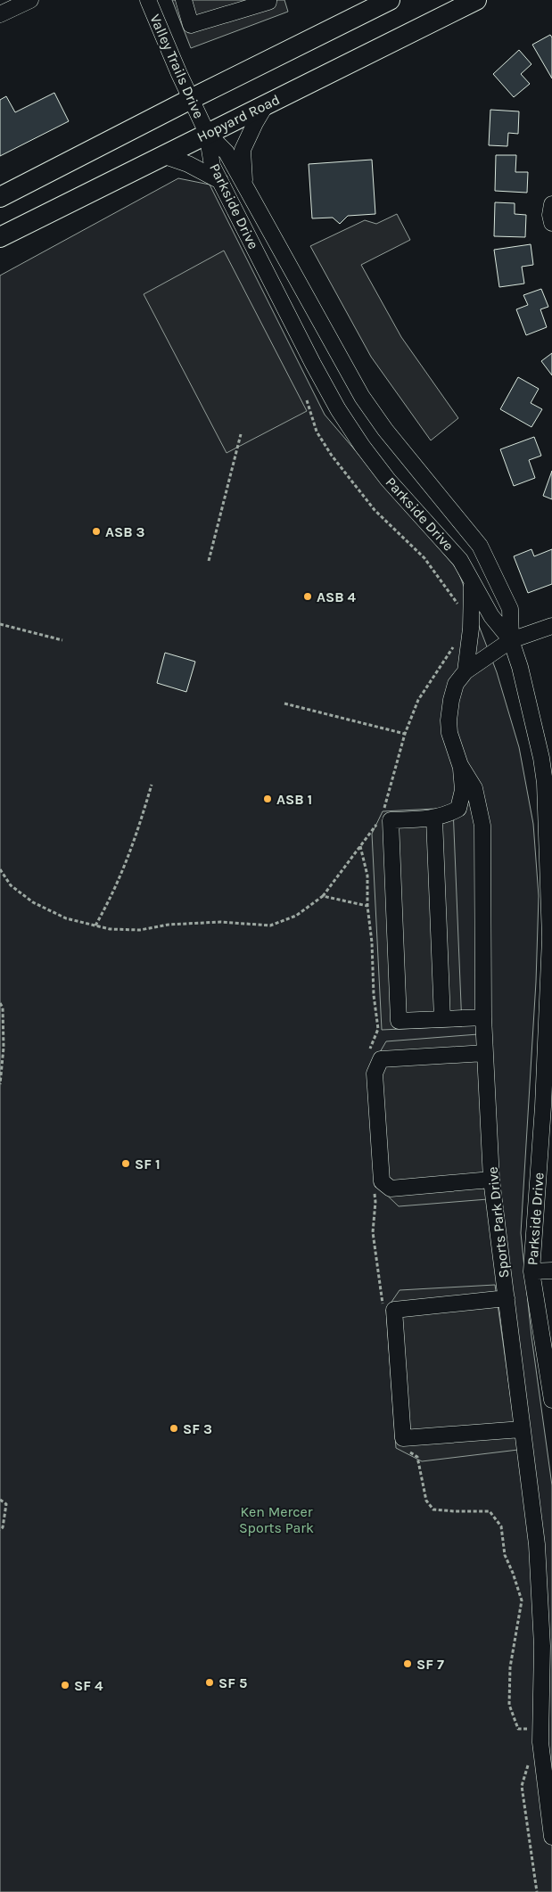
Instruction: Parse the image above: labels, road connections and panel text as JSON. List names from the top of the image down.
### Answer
{
  "streets": {
    "main road": ["Hopyard Road"],
    "street": ["Valley Trails Drive", "Parkside Drive", "Sports Park Drive"]
  },
  "crossings": [
    ["Valley Trails Drive", "Hopyard Road"],
    ["Valley Trails Drive", "Parkside Drive"],
    ["Hopyard Road", "Parkside Drive"],
    ["Parkside Drive", "Sports Park Drive"]
  ],
  "parks": ["Ken Mercer Sports Park"],
  "places": [
    "ASB 3",
    "ASB 4",
    "ASB 1",
    "SF 1",
    "SF 3",
    "SF 7",
    "SF 5",
    "SF 4"
  ]
}
